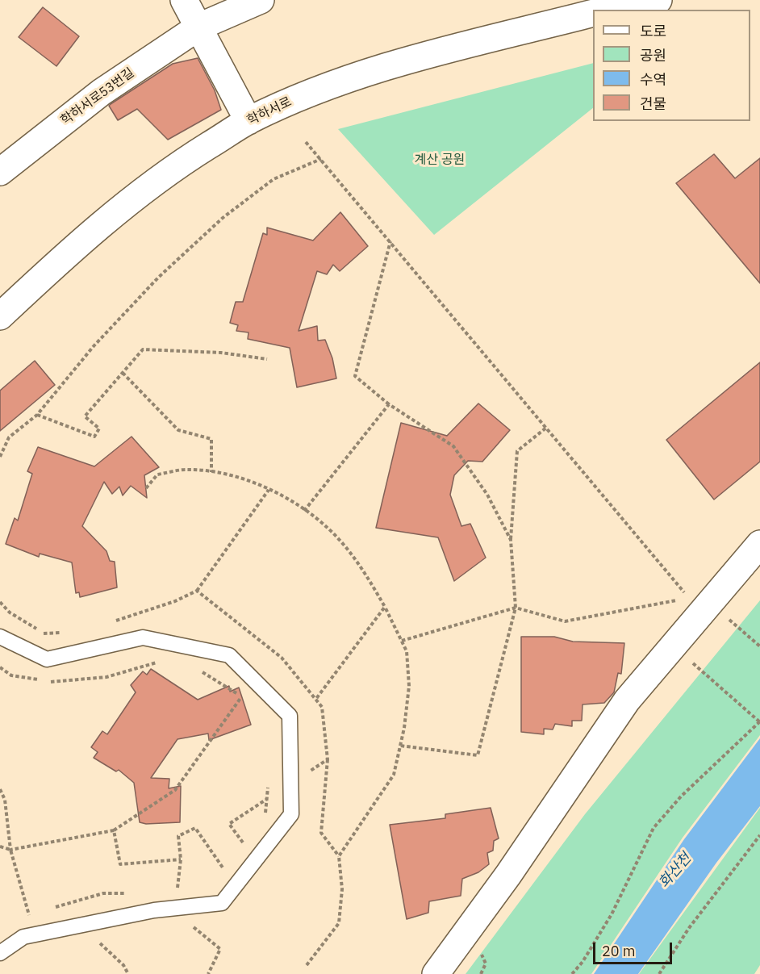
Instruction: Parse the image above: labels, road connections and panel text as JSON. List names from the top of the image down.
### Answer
{
  "streets": {
    "street": ["학하서로53번길", "학하서로"]
  },
  "water": ["화산천"],
  "parks": ["계산 공원"],
  "legend": [
    "도로",
    "공원",
    "수역",
    "건물"
  ],
  "scale_bar": "20 m"
}
